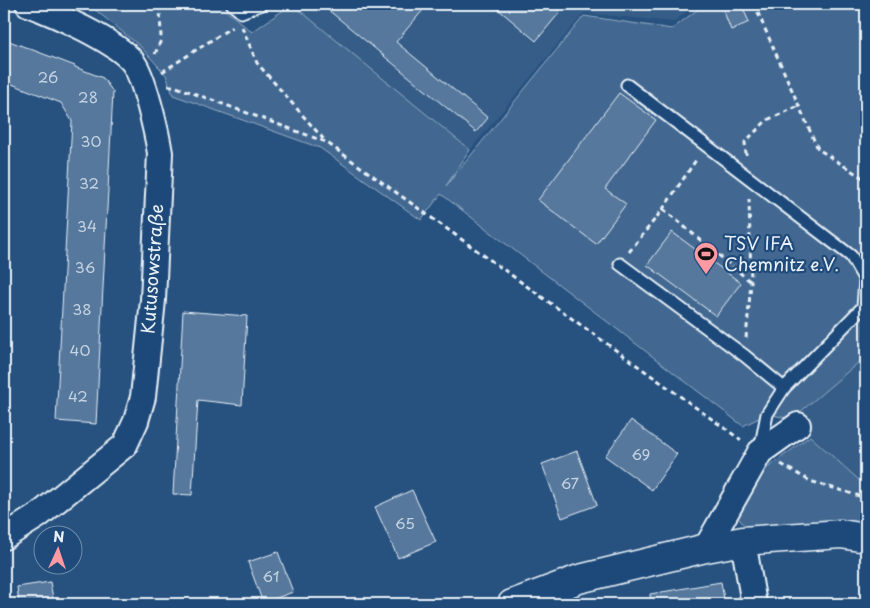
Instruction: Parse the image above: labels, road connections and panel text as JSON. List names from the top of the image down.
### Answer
{
  "streets": {
    "street": ["Kutusowstraße"]
  },
  "places": {
    "sports": ["TSV IFA Chemnitz e.V."]
  },
  "house_numbers": [
    "26",
    "28",
    "30",
    "32",
    "34",
    "36",
    "38",
    "40",
    "42",
    "69",
    "67",
    "65",
    "61"
  ],
  "north": "top"
}
